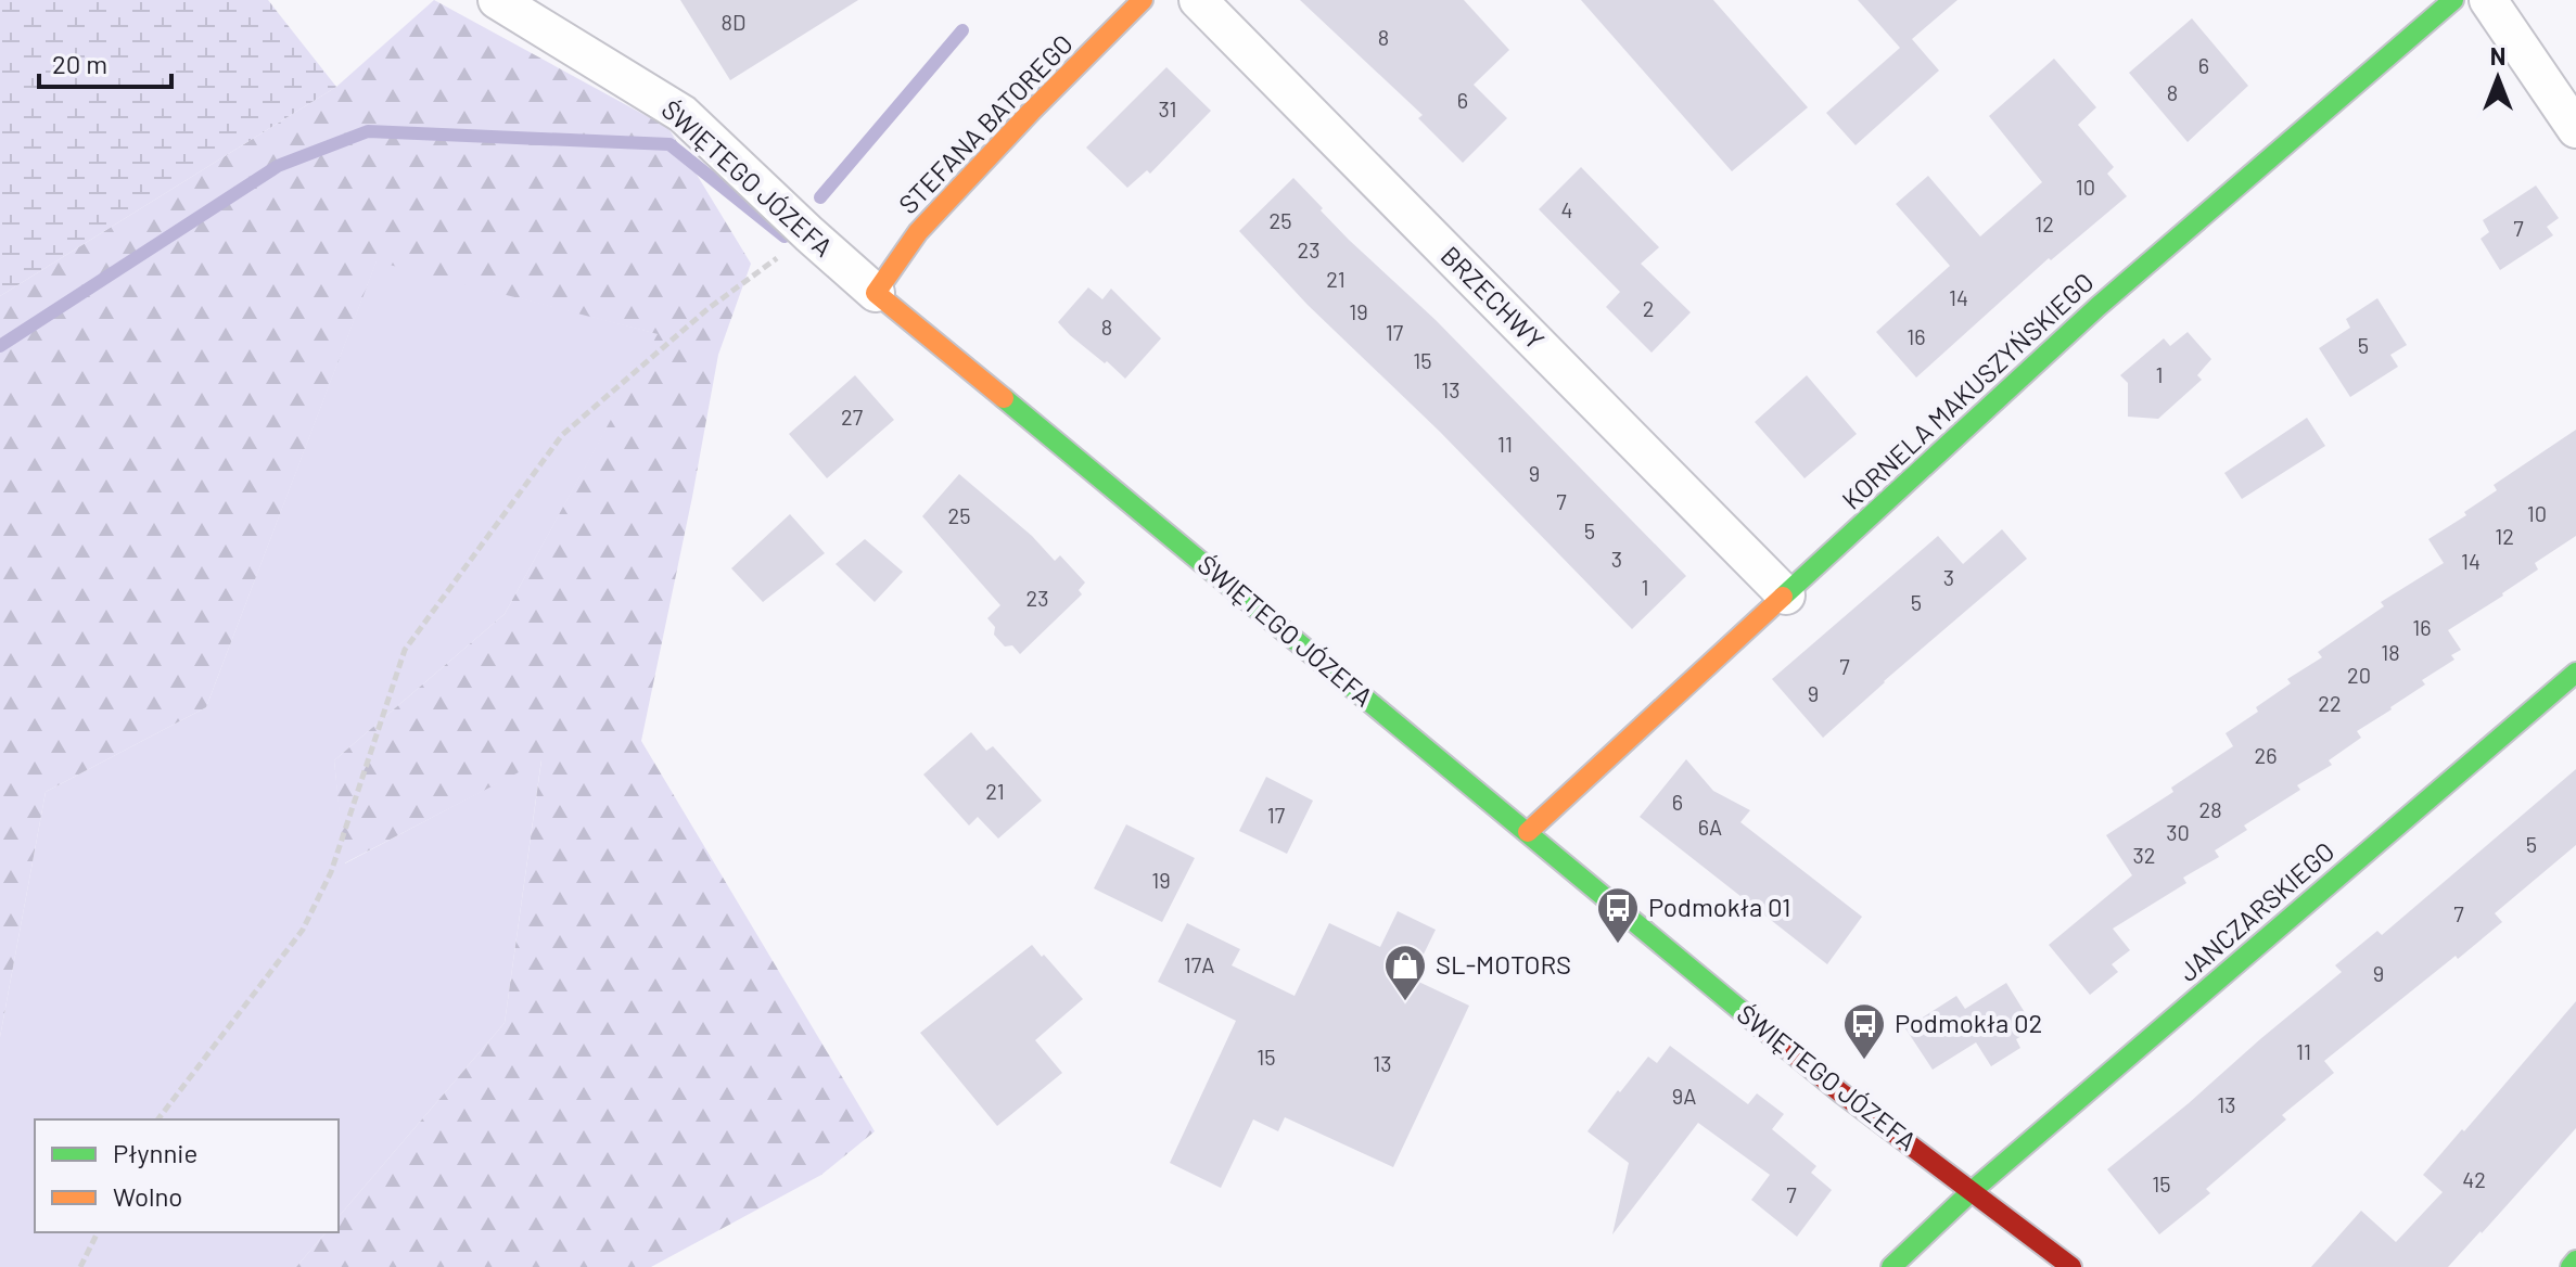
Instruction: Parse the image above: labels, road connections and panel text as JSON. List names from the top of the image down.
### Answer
{
  "streets": {
    "street": [
      "STEFANA BATOREGO",
      "ŚWIĘTEGO JÓZEFA",
      "BRZECHWY",
      "KORNELA MAKUSZYŃSKIEGO",
      "JANCZARSKIEGO"
    ]
  },
  "crossings": [
    ["STEFANA BATOREGO", "ŚWIĘTEGO JÓZEFA"],
    ["ŚWIĘTEGO JÓZEFA", "KORNELA MAKUSZYŃSKIEGO"],
    ["ŚWIĘTEGO JÓZEFA", "JANCZARSKIEGO"],
    ["BRZECHWY", "KORNELA MAKUSZYŃSKIEGO"]
  ],
  "places": {
    "bus stop": ["Podmokła 01", "Podmokła 02"],
    "shop": ["SL-MOTORS"]
  },
  "house_numbers": [
    "8D",
    "8",
    "6",
    "8",
    "6",
    "31",
    "10",
    "4",
    "25",
    "12",
    "7",
    "23",
    "21",
    "14",
    "2",
    "19",
    "8",
    "17",
    "16",
    "5",
    "15",
    "1",
    "13",
    "27",
    "11",
    "9",
    "7",
    "10",
    "25",
    "5",
    "12",
    "3",
    "14",
    "3",
    "1",
    "23",
    "5",
    "16",
    "18",
    "7",
    "20",
    "9",
    "22",
    "26",
    "21",
    "6",
    "28",
    "17",
    "6A",
    "30",
    "5",
    "32",
    "19",
    "7",
    "17A",
    "9",
    "11",
    "15",
    "13",
    "9A",
    "13",
    "42",
    "15",
    "7"
  ],
  "legend": ["Płynnie", "Wolno"],
  "scale_bar": "20 m",
  "north": "top"
}
